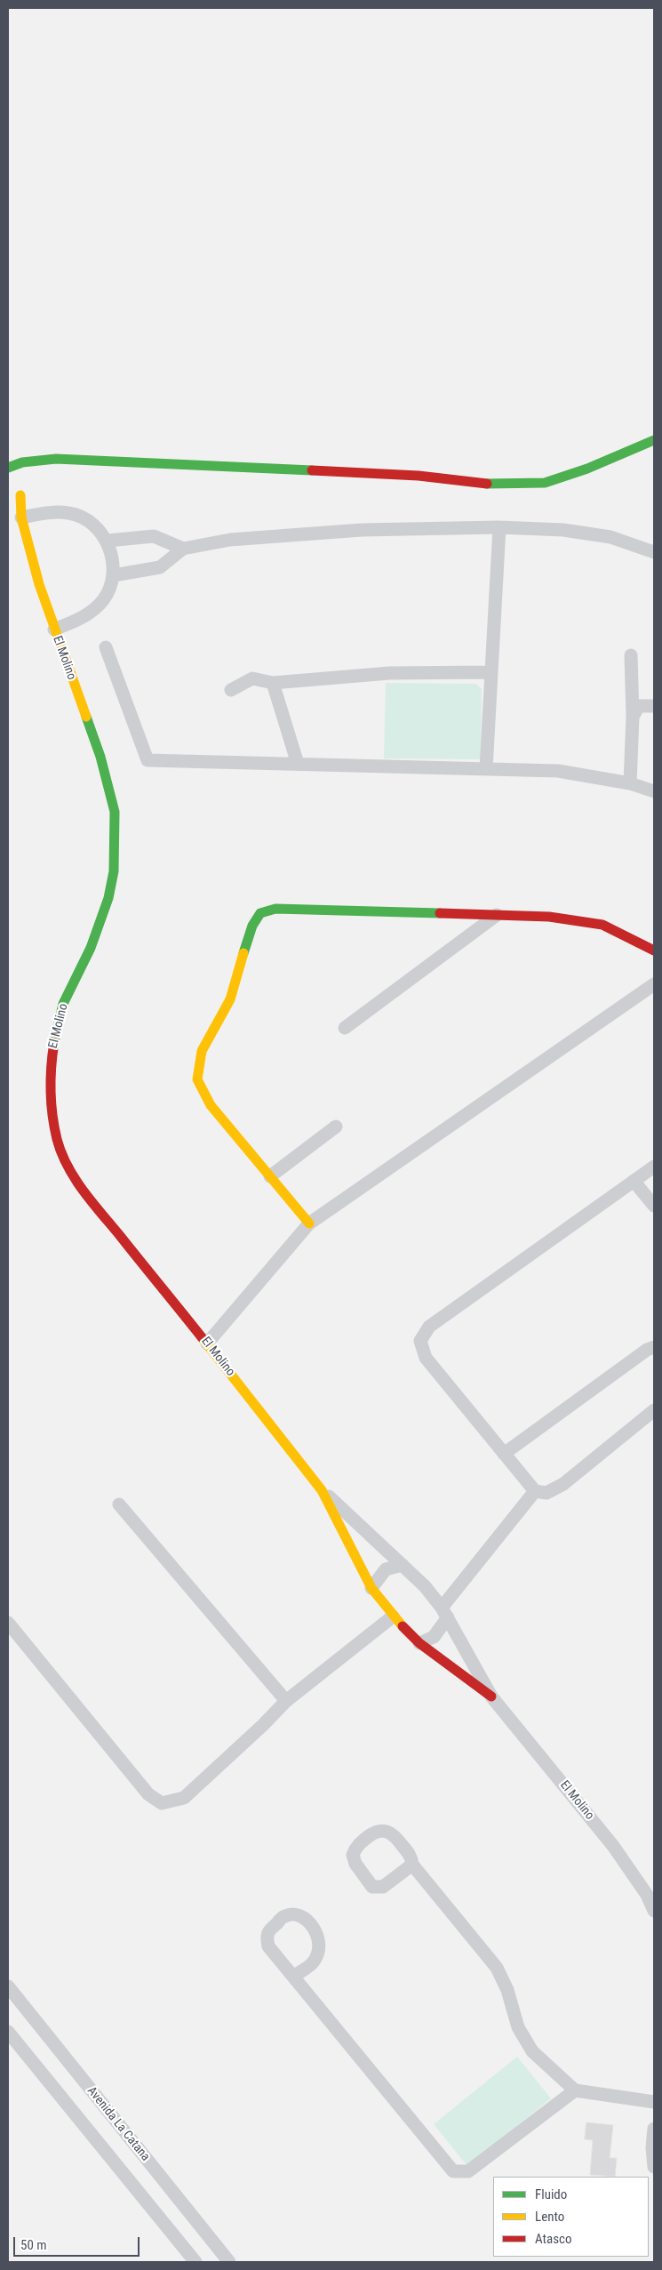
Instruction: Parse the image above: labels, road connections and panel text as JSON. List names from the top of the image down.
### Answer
{
  "streets": {
    "street": ["El Molino", "Avenida La Catana"]
  },
  "legend": ["Fluido", "Lento", "Atasco"],
  "scale_bar": "50 m"
}
